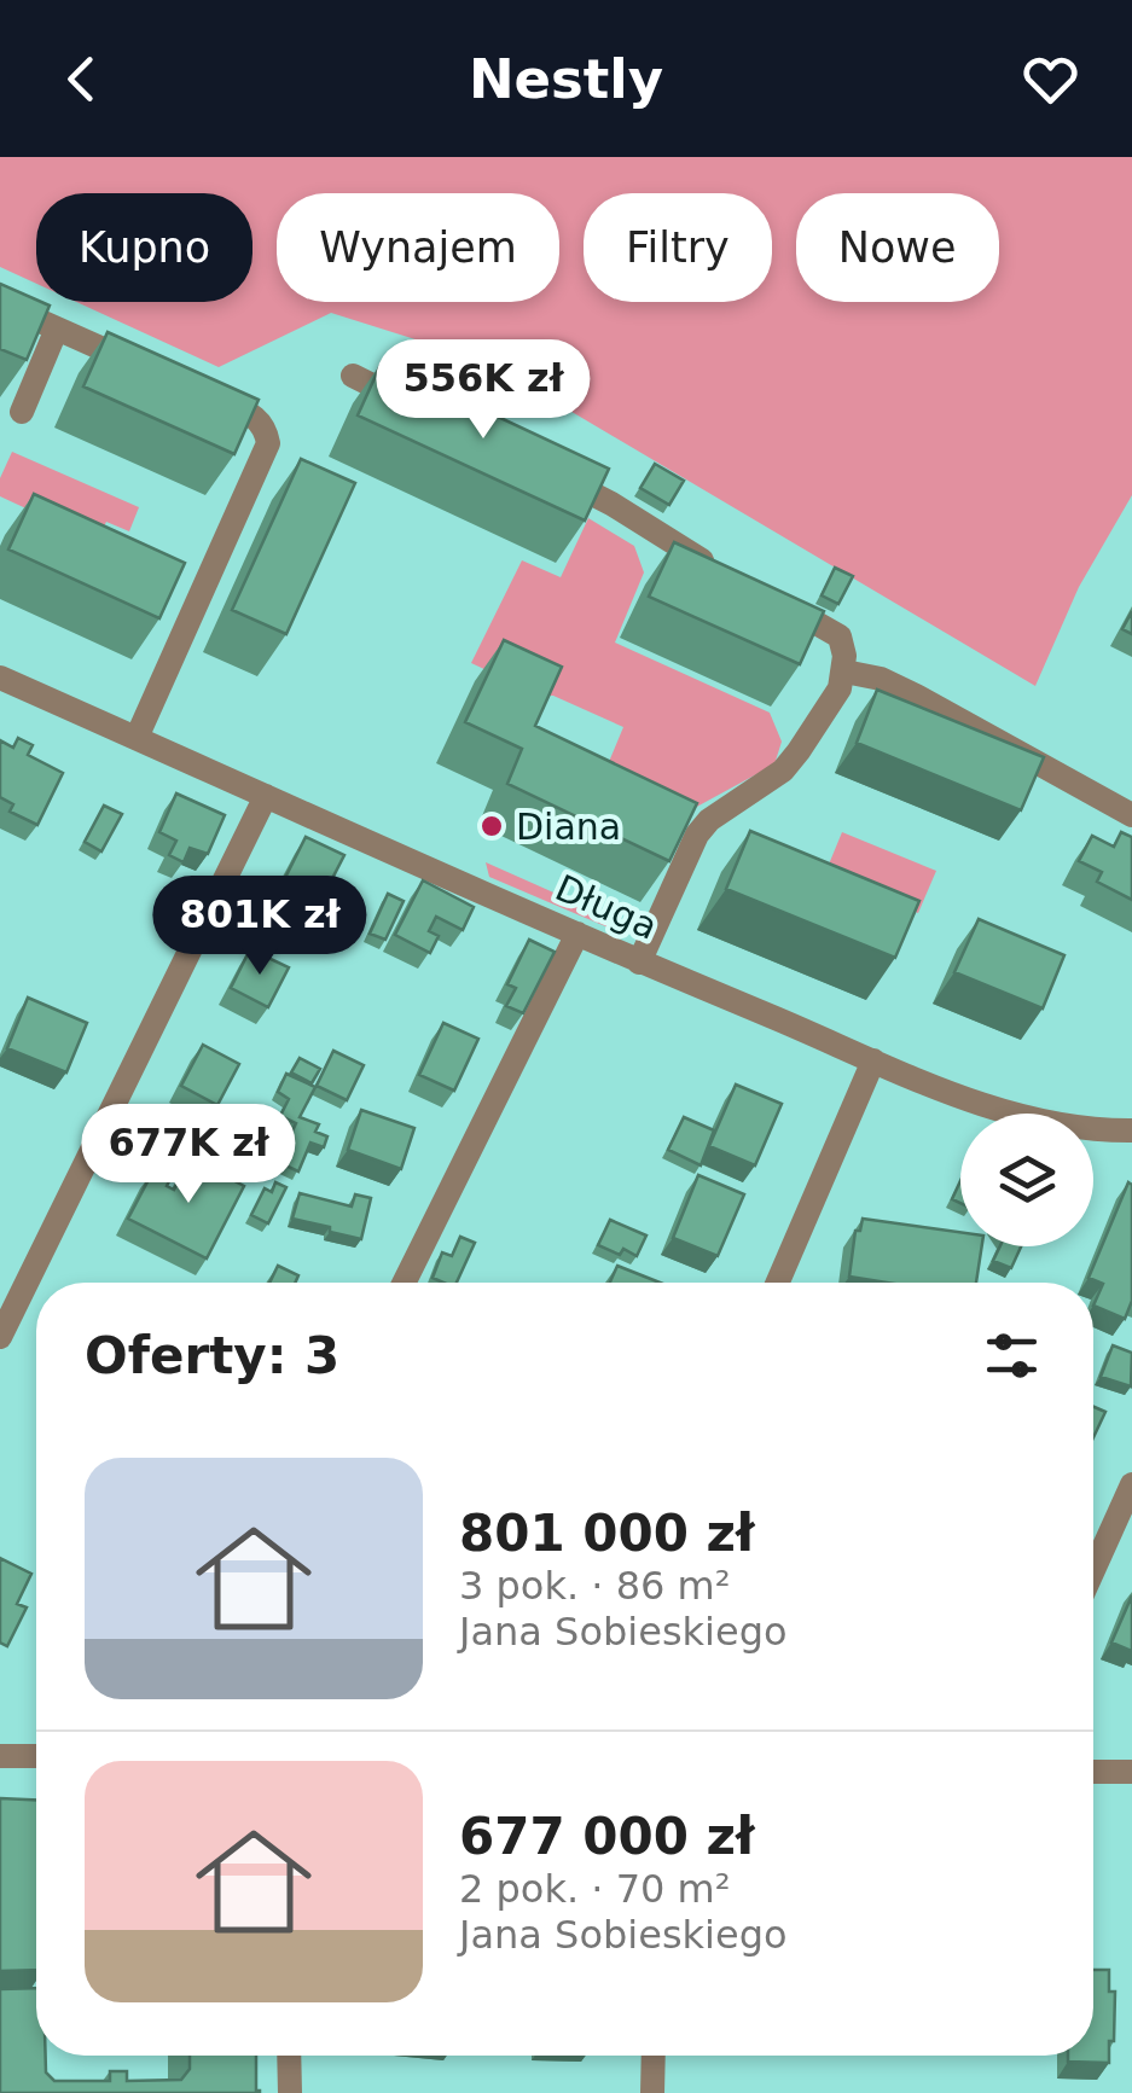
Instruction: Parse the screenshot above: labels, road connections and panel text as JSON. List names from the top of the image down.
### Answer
{
  "streets": {
    "street": ["Długa"]
  },
  "places": ["Diana"],
  "page": {
    "header": "Nestly",
    "chip": [
      "Kupno",
      "Wynajem",
      "Filtry",
      "Nowe"
    ],
    "price": ["556K zł", "801K zł", "677K zł"],
    "heading": "Oferty: 3",
    "list": [
      {
        "name": "801 000 zł",
        "note": "3 pok. · 86 m² · Jana Sobieskiego"
      },
      {
        "name": "677 000 zł",
        "note": "2 pok. · 70 m² · Jana Sobieskiego"
      }
    ]
  }
}
